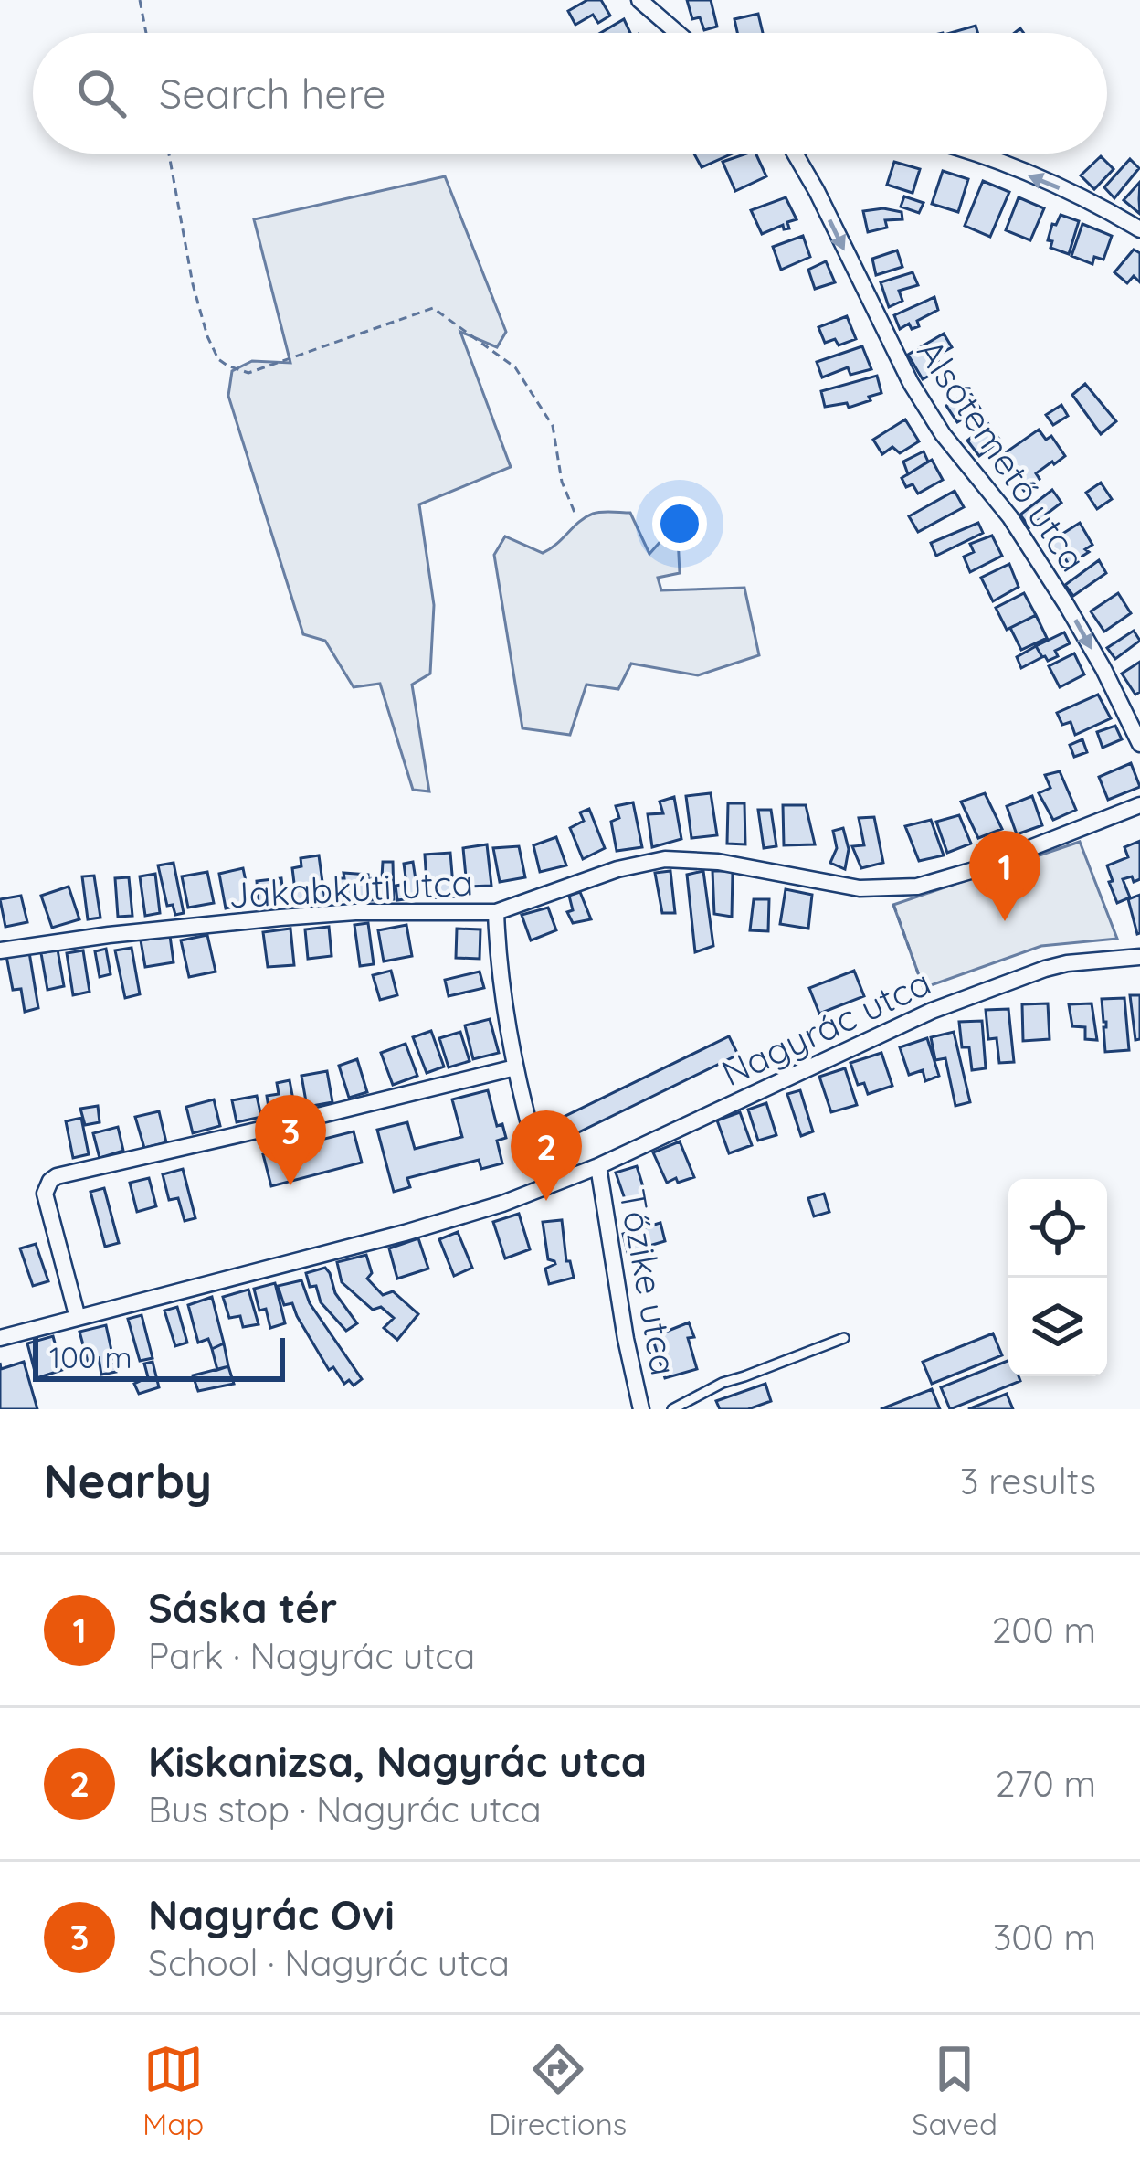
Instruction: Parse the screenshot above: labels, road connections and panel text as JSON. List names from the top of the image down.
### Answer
{
  "streets": {
    "street": [
      "Alsótemető utca",
      "Jakabkúti utca",
      "Nagyrác utca",
      "Tőzike utca"
    ]
  },
  "crossings": [
    ["Nagyrác utca", "Tőzike utca"]
  ],
  "one_way": ["Alsótemető utca"],
  "scale_bar": "100 m",
  "page": {
    "search": "Search here",
    "pins": ["1", "3", "2"],
    "scale": "100 m",
    "heading": ["Nearby", "3 results"],
    "list": [
      {
        "mark": "1",
        "name": "Sáska tér",
        "note": "Park · Nagyrác utca",
        "value": "200 m"
      },
      {
        "mark": "2",
        "name": "Kiskanizsa, Nagyrác utca",
        "note": "Bus stop · Nagyrác utca",
        "value": "270 m"
      },
      {
        "mark": "3",
        "name": "Nagyrác Ovi",
        "note": "School · Nagyrác utca",
        "value": "300 m"
      }
    ],
    "nav": ["Map", "Directions", "Saved"]
  }
}
